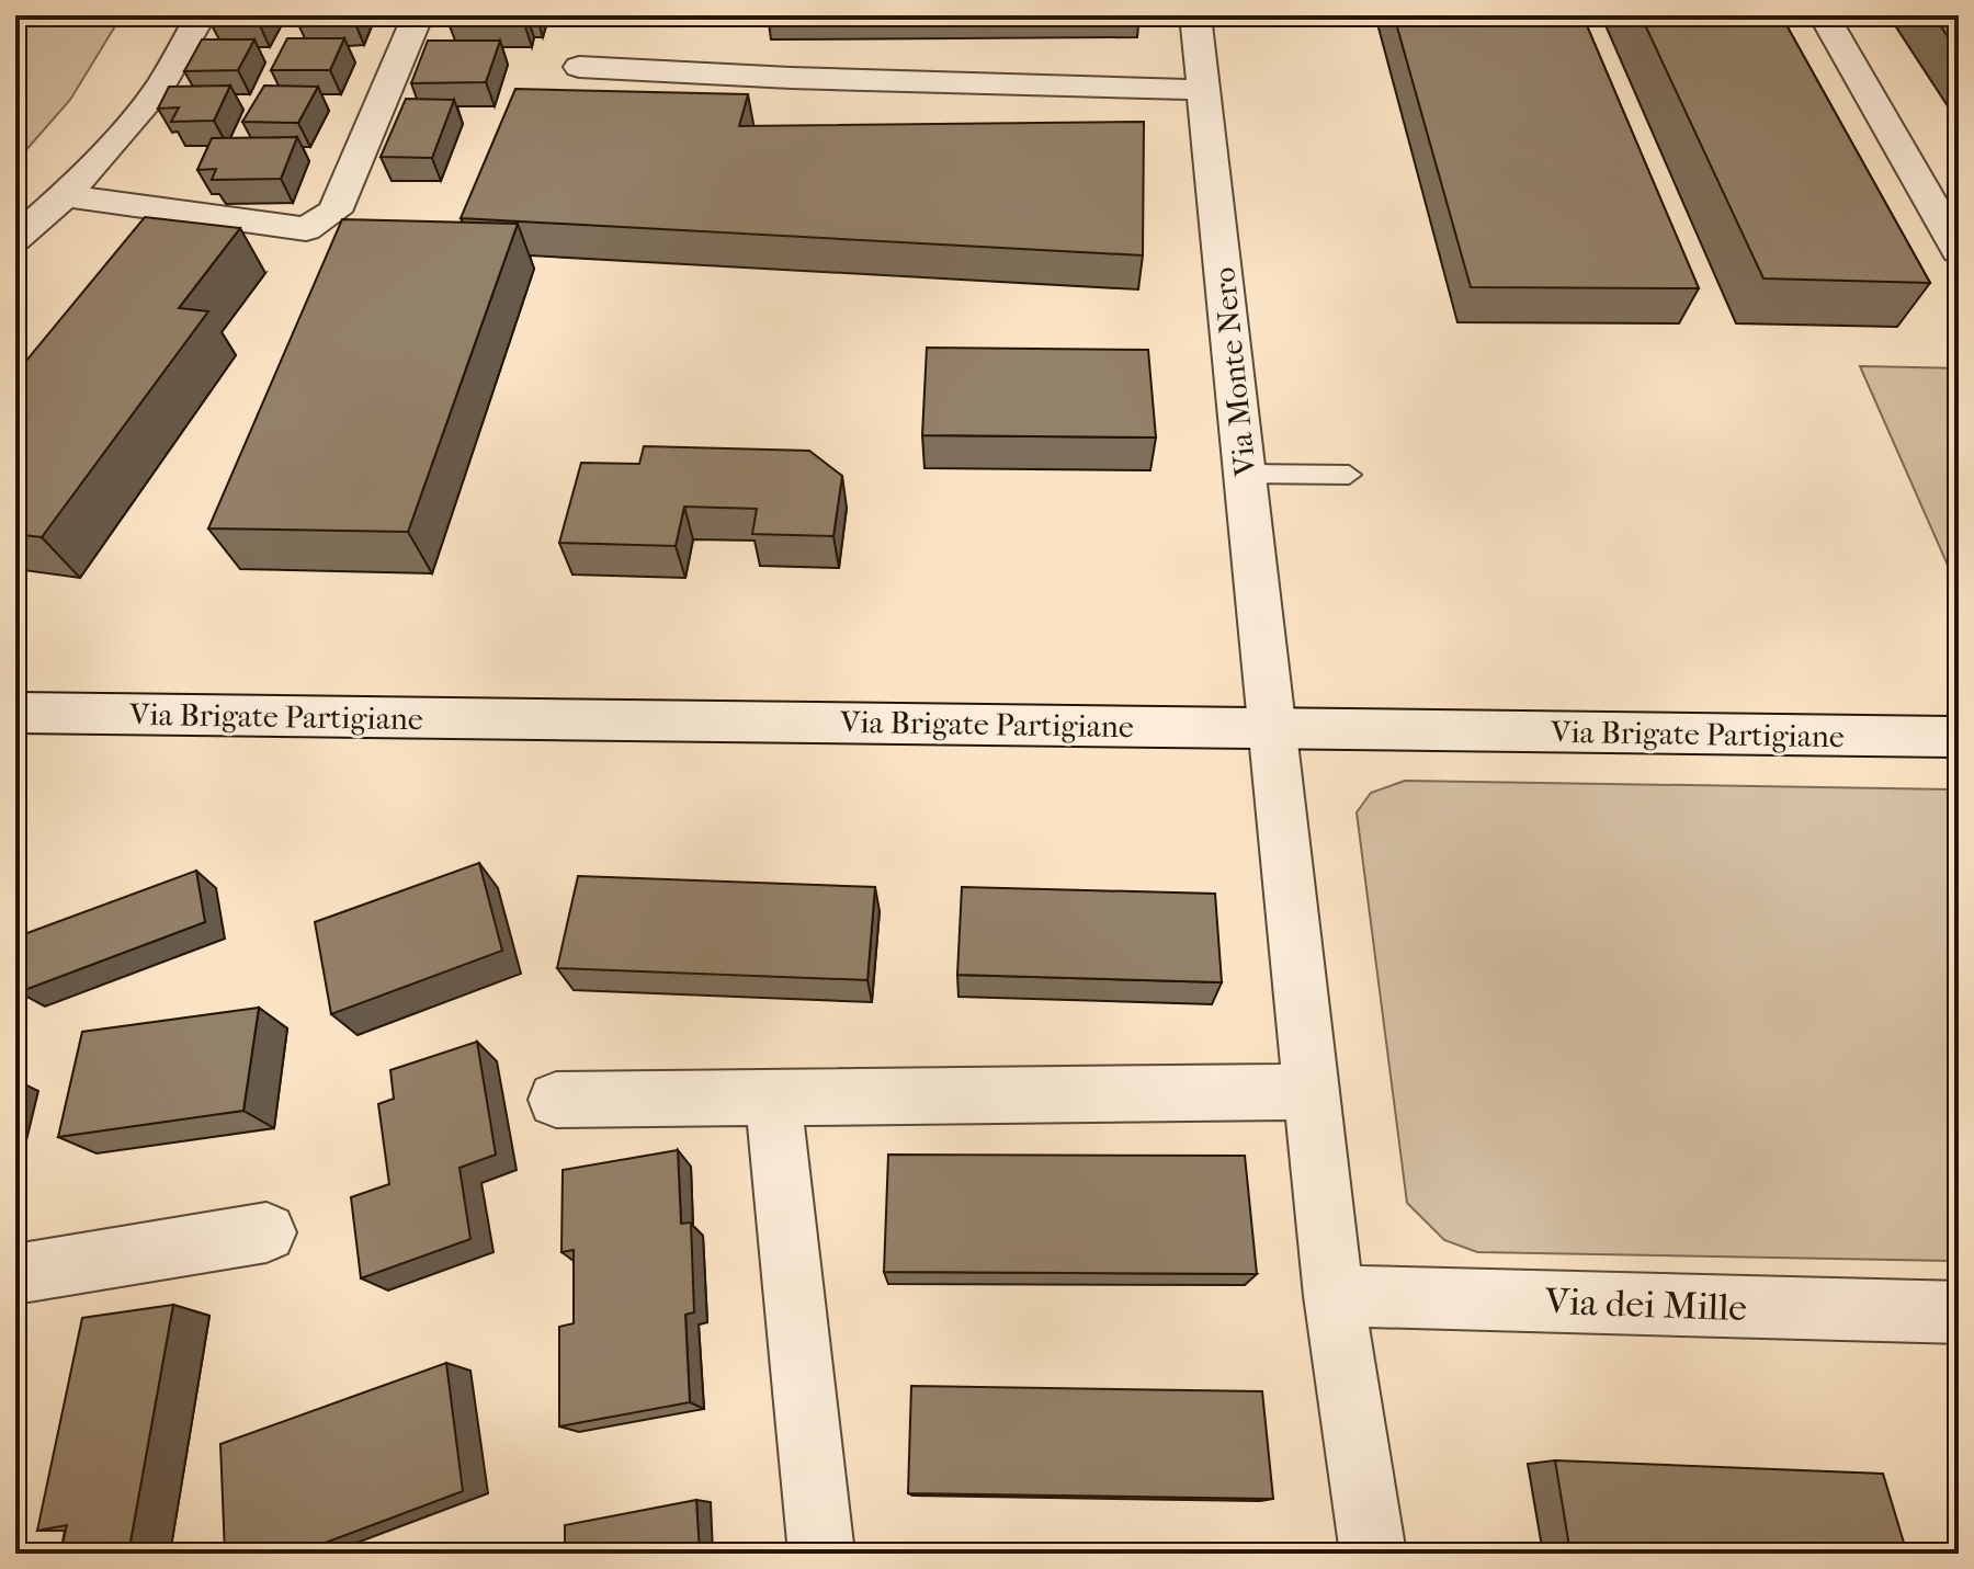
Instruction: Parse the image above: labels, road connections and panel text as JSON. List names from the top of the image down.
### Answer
{
  "streets": {
    "street": ["Via Monte Nero", "Via Brigate Partigiane", "Via dei Mille"]
  },
  "crossings": [
    ["Via Monte Nero", "Via Brigate Partigiane"]
  ]
}
